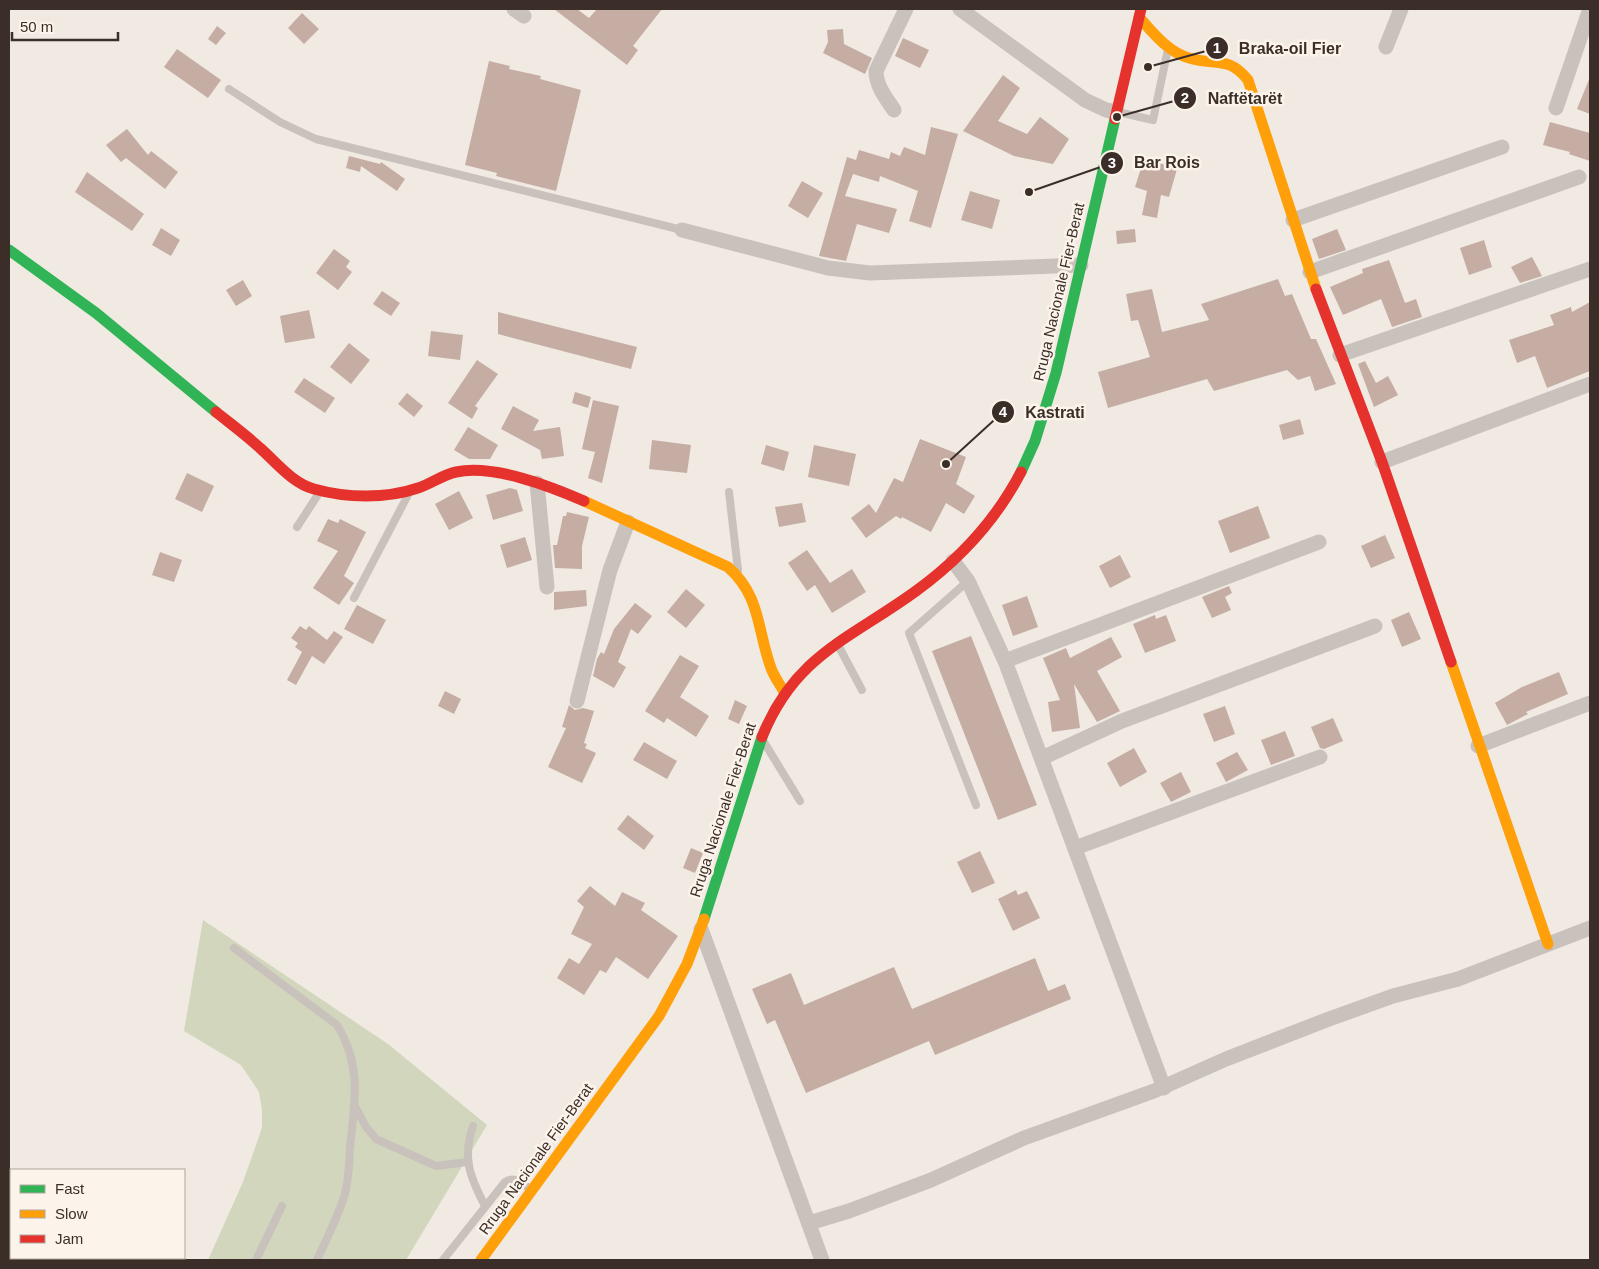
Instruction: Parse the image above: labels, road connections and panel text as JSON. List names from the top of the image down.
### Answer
{
  "streets": {
    "street": ["Rruga Nacionale Fier-Berat"]
  },
  "places": [
    "Braka-oil Fier",
    "Naftëtarët",
    "Bar Rois",
    "Kastrati"
  ],
  "legend": ["Fast", "Slow", "Jam"],
  "scale_bar": "50 m"
}
